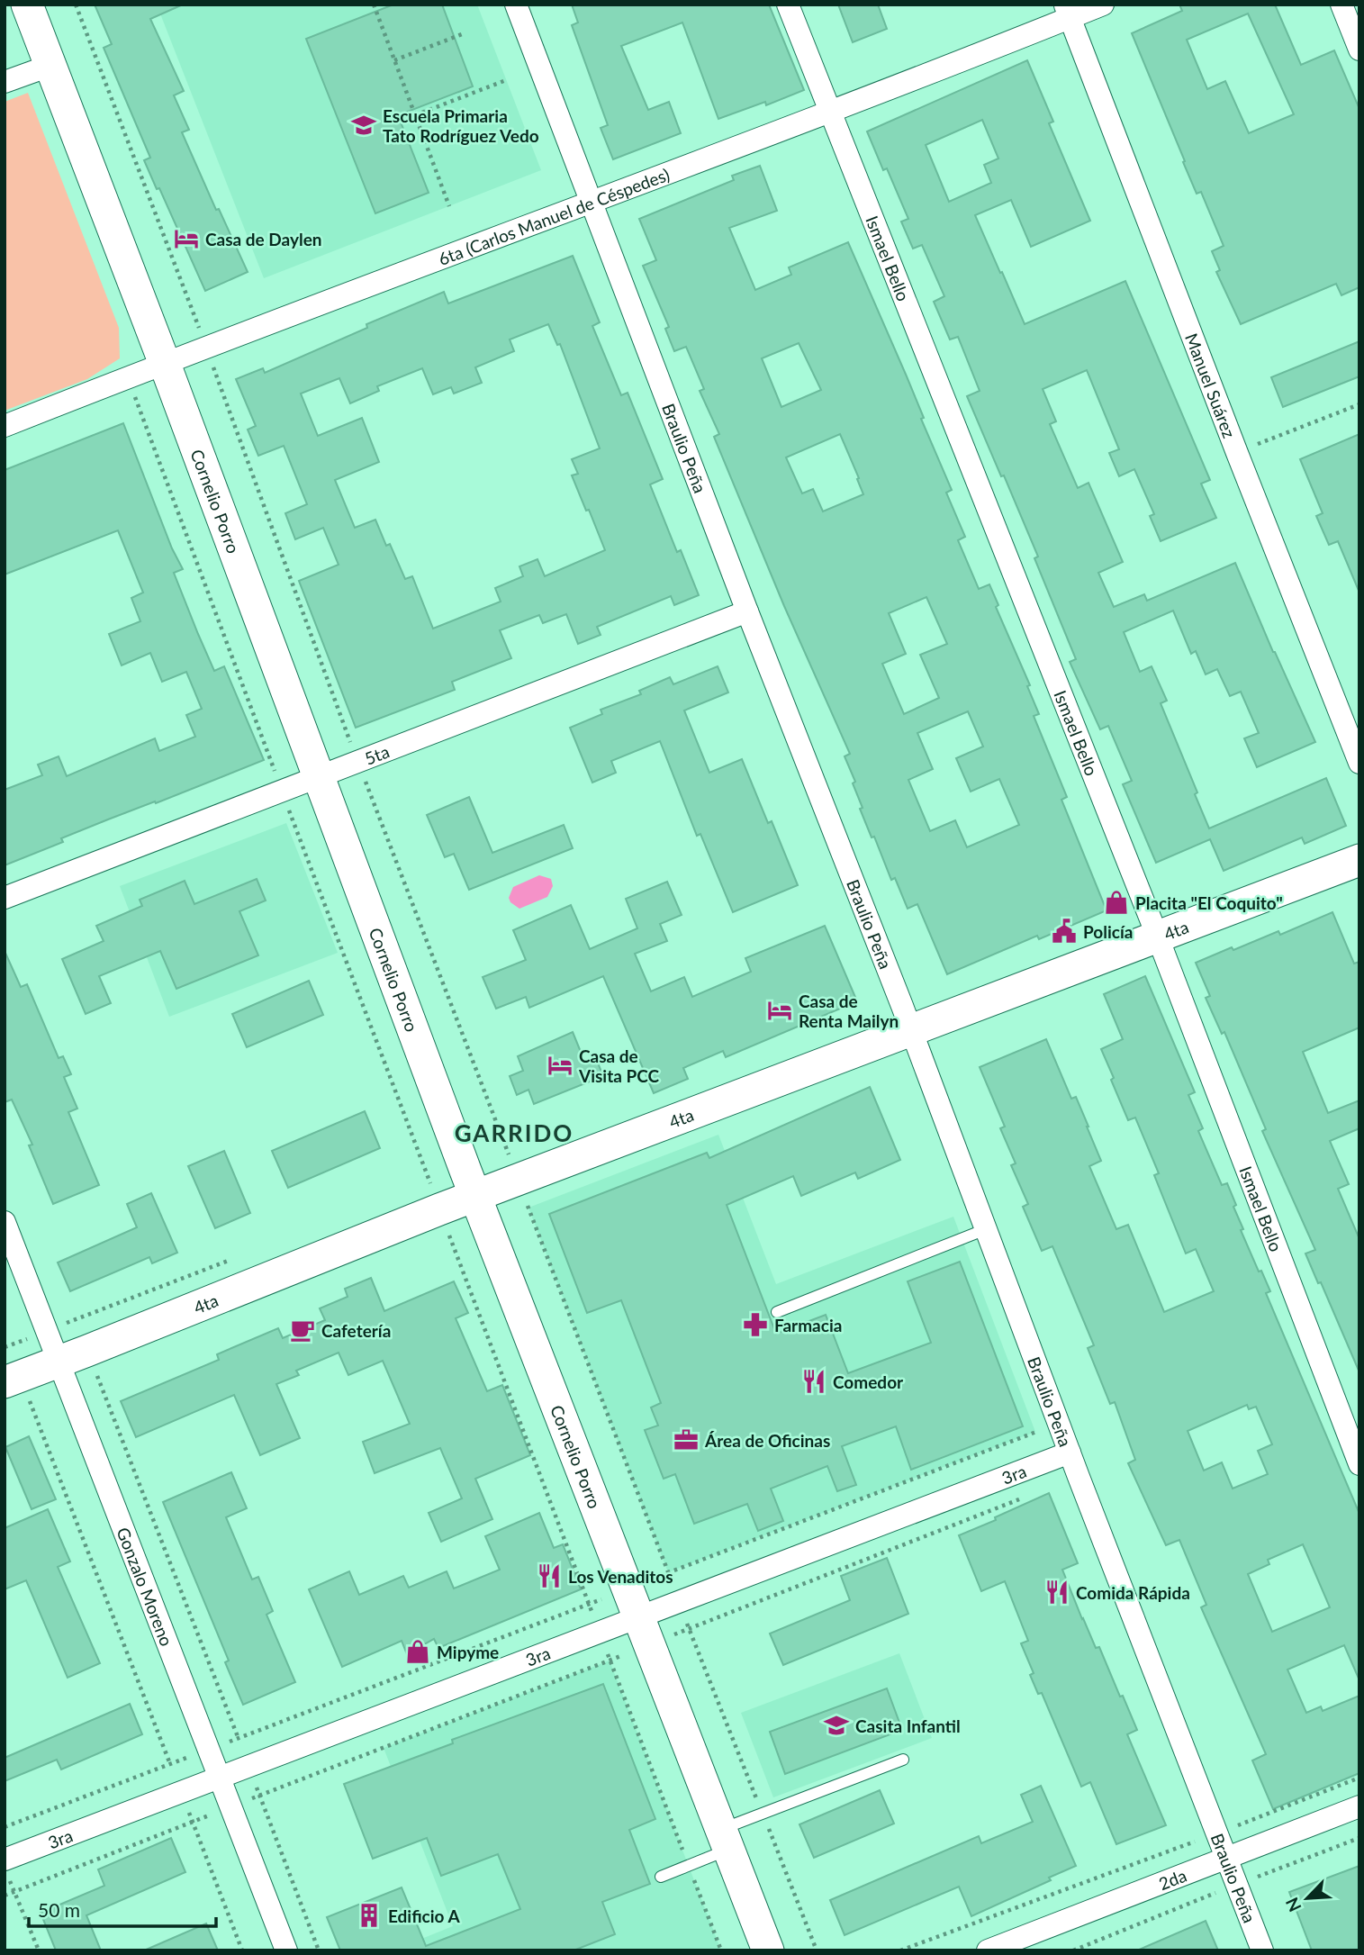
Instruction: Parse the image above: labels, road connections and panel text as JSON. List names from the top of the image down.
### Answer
{
  "streets": {
    "main road": ["Cornelio Porro", "4ta"],
    "street": [
      "6ta (Carlos Manuel de Céspedes)",
      "Ismael Bello",
      "Manuel Suárez",
      "Braulio Peña",
      "5ta",
      "3ra",
      "Gonzalo Moreno",
      "2da"
    ]
  },
  "crossings": [
    ["6ta (Carlos Manuel de Céspedes)", "Ismael Bello"],
    ["6ta (Carlos Manuel de Céspedes)", "Manuel Suárez"],
    ["6ta (Carlos Manuel de Céspedes)", "Braulio Peña"],
    ["6ta (Carlos Manuel de Céspedes)", "Cornelio Porro"],
    ["Ismael Bello", "4ta"],
    ["Braulio Peña", "5ta"],
    ["Braulio Peña", "4ta"],
    ["Braulio Peña", "3ra"],
    ["Braulio Peña", "2da"],
    ["Cornelio Porro", "5ta"],
    ["Cornelio Porro", "4ta"],
    ["Cornelio Porro", "3ra"],
    ["4ta", "Gonzalo Moreno"],
    ["3ra", "Gonzalo Moreno"]
  ],
  "districts": ["GARRIDO"],
  "places": {
    "school or university": ["Escuela Primaria Tato Rodríguez Vedo", "Casita Infantil"],
    "hotel": ["Casa de Daylen", "Casa de Renta Mailyn", "Casa de Visita PCC"],
    "shop": ["Placita \"El Coquito\"", "Mipyme"],
    "public building": ["Policía"],
    "pharmacy": ["Farmacia"],
    "cafe": ["Cafetería"],
    "restaurant": ["Comedor", "Los Venaditos", "Comida Rápida"],
    "office": ["Área de Oficinas"],
    "building": ["Edificio A"]
  },
  "scale_bar": "50 m",
  "north": "bottom left"
}
